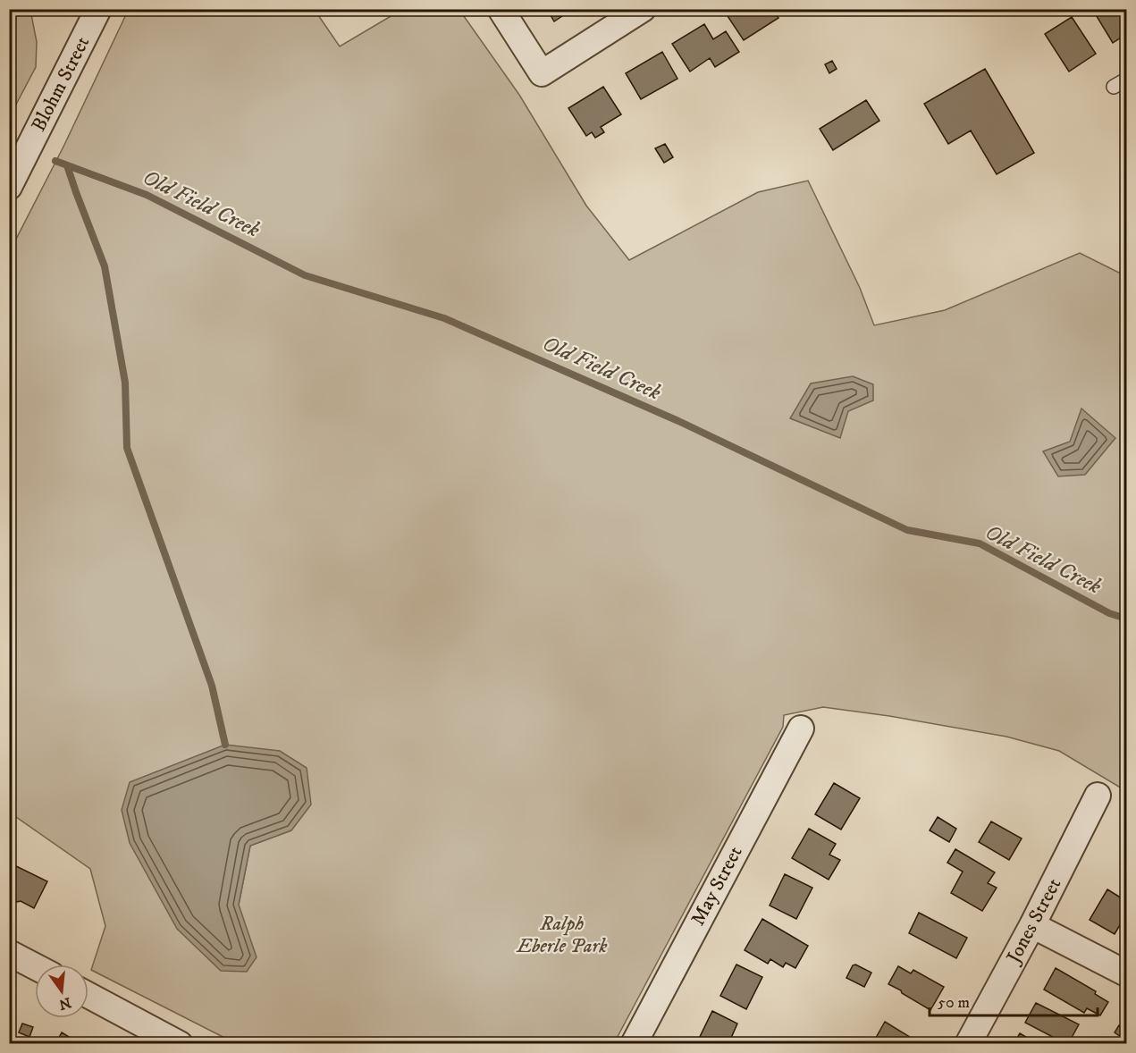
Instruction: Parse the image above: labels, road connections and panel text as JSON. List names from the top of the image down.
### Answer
{
  "streets": {
    "street": ["Blohm Street", "May Street", "Jones Street"]
  },
  "water": ["Old Field Creek"],
  "parks": ["Ralph Eberle Park"],
  "scale_bar": "50 m",
  "north": "bottom"
}
